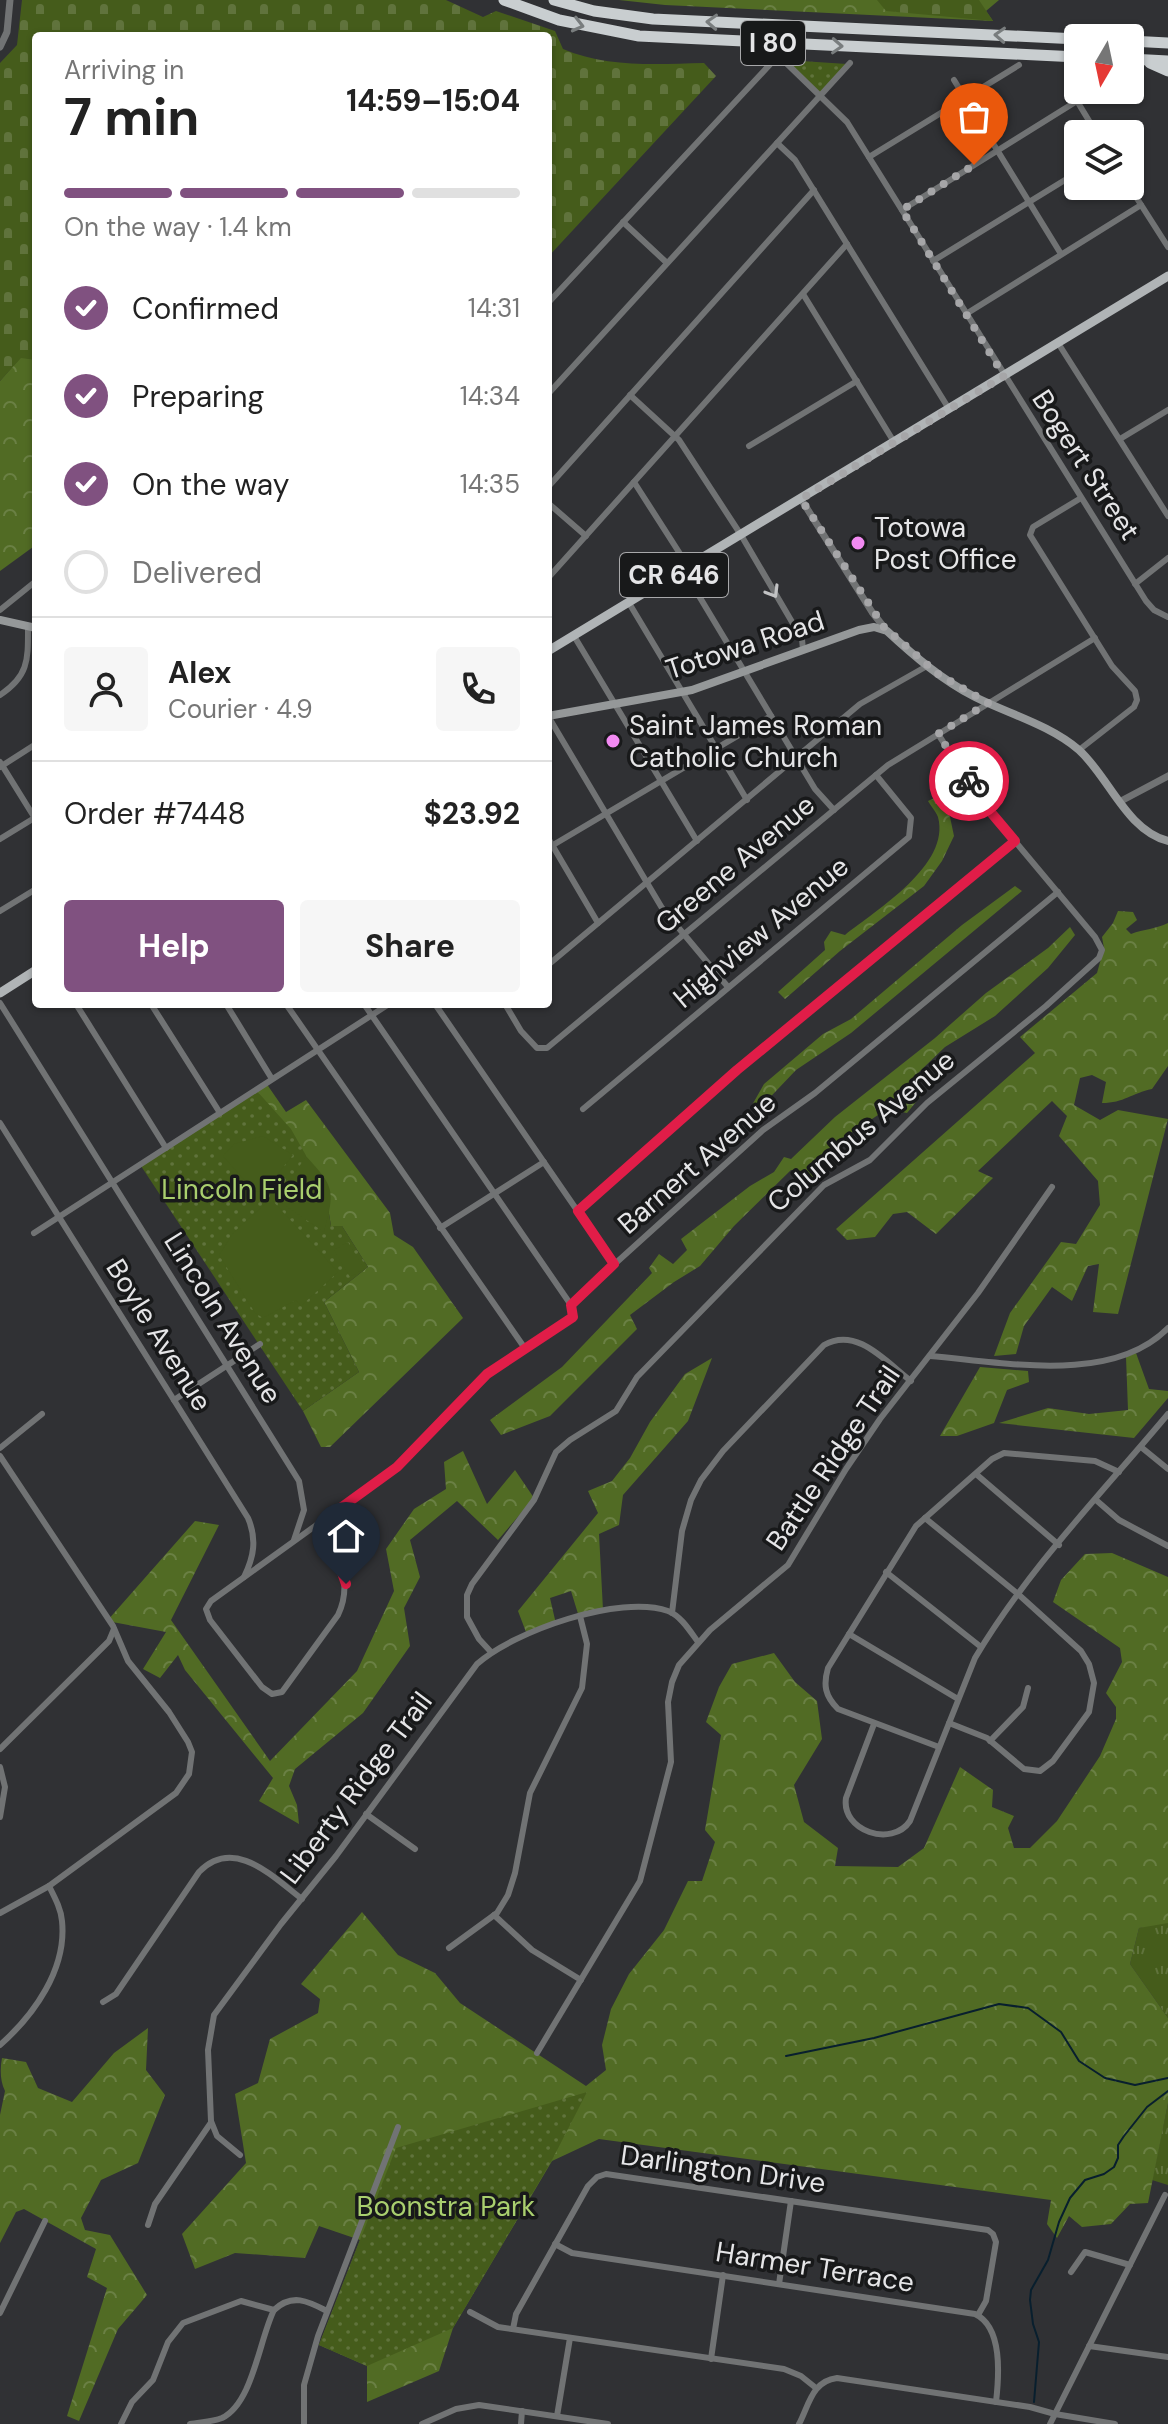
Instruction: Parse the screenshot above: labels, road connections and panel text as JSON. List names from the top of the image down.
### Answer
{
  "streets": {
    "highway": ["I 80"],
    "main road": ["CR 646", "Totowa Road"],
    "street": [
      "Bogert Street",
      "Greene Avenue",
      "Highview Avenue",
      "Columbus Avenue",
      "Barnert Avenue",
      "Lincoln Avenue",
      "Boyle Avenue",
      "Battle Ridge Trail",
      "Liberty Ridge Trail",
      "Darlington Drive",
      "Harmer Terrace"
    ]
  },
  "crossings": [
    ["Bogert Street", "CR 646"],
    ["Greene Avenue", "Highview Avenue"],
    ["Columbus Avenue", "Barnert Avenue"],
    ["Columbus Avenue", "Liberty Ridge Trail"],
    ["Barnert Avenue", "Lincoln Avenue"],
    ["Barnert Avenue", "Boyle Avenue"],
    ["Darlington Drive", "Harmer Terrace"]
  ],
  "parks": ["Lincoln Field", "Boonstra Park"],
  "places": ["Totowa Post Office", "Saint James Roman Catholic Church"],
  "north": "bottom",
  "page": {
    "heading": ["7 min", "Arriving in", "14:59–15:04"],
    "panel": [
      "Alex",
      "Courier · 4.9",
      "Order #7448",
      "$23.92"
    ],
    "bar": "On the way · 1.4 km",
    "list": [
      ["Confirmed", "14:31"],
      ["Preparing", "14:34"],
      ["On the way", "14:35"],
      "Delivered"
    ],
    "buttons": ["Help", "Share"]
  }
}
